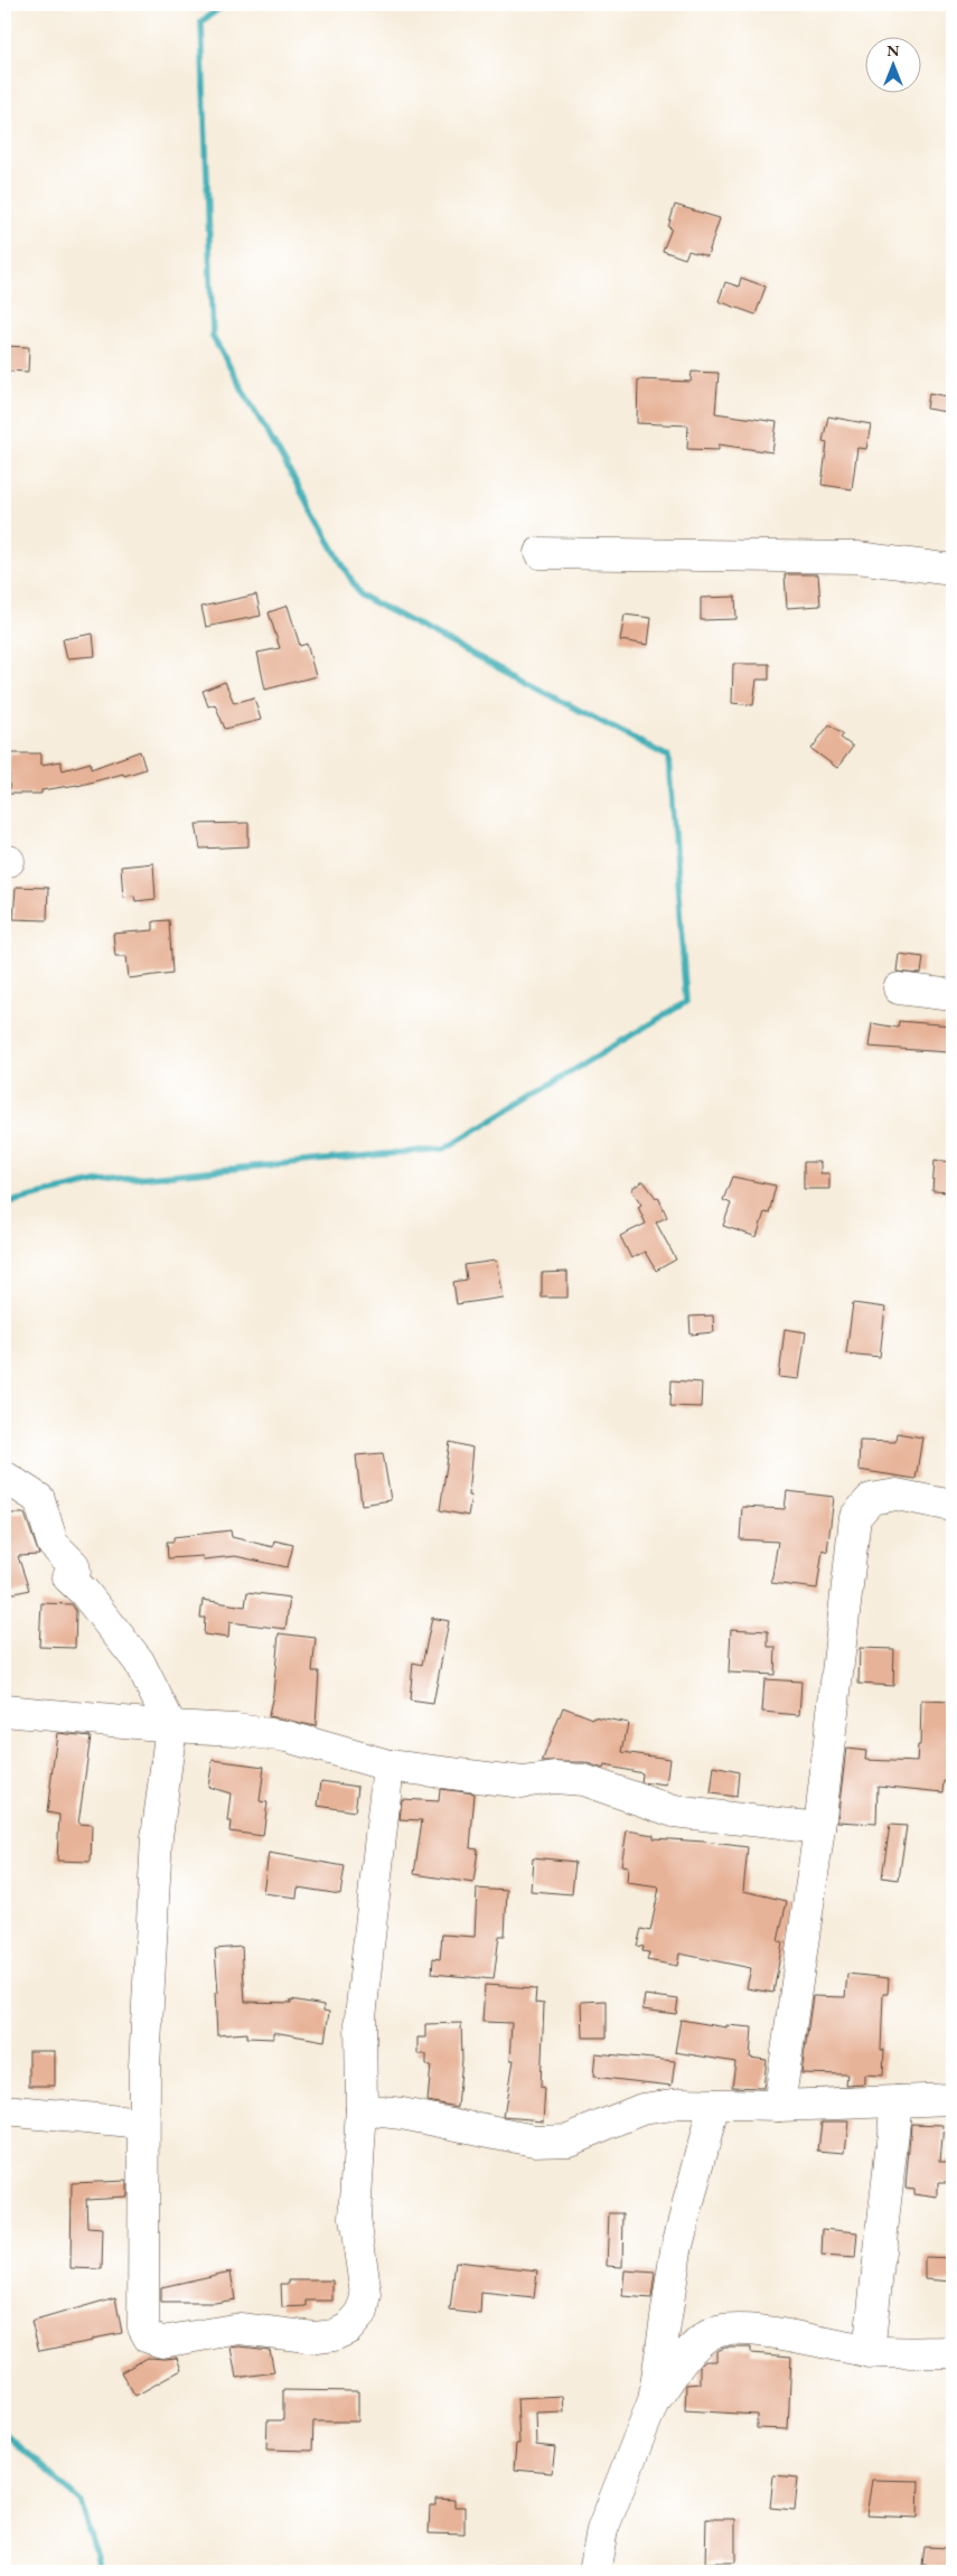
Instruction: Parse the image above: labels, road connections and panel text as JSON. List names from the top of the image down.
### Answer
{
  "north": "top"
}
